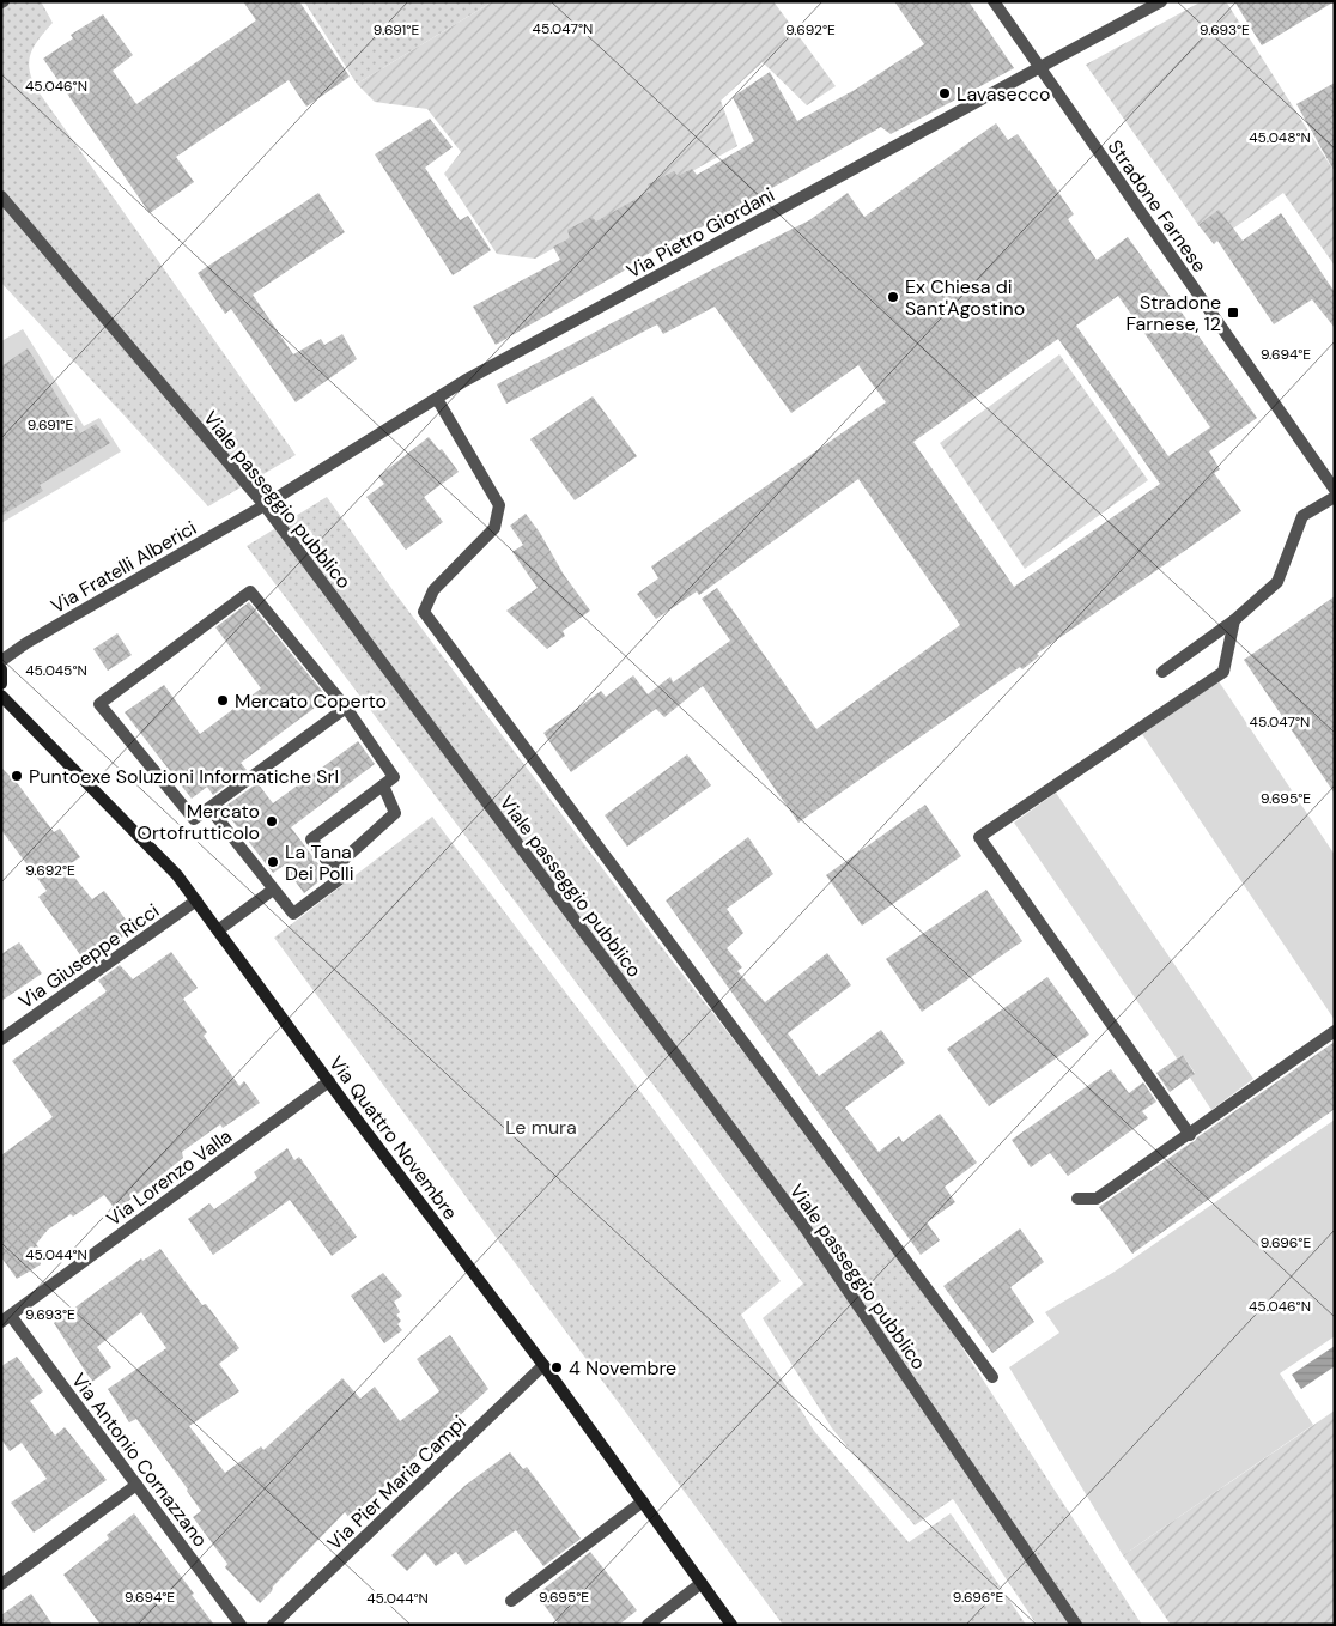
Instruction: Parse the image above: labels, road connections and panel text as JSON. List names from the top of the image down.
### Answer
{
  "streets": {
    "main road": ["Via Quattro Novembre"],
    "street": [
      "Stradone Farnese",
      "Via Pietro Giordani",
      "Viale passeggio pubblico",
      "Via Fratelli Alberici",
      "Via Giuseppe Ricci",
      "Via Lorenzo Valla",
      "Via Antonio Cornazzano",
      "Via Pier Maria Campi"
    ]
  },
  "crossings": [
    ["Stradone Farnese", "Via Pietro Giordani"],
    ["Via Pietro Giordani", "Viale passeggio pubblico"],
    ["Via Pietro Giordani", "Via Fratelli Alberici"],
    ["Viale passeggio pubblico", "Via Fratelli Alberici"],
    ["Via Giuseppe Ricci", "Via Quattro Novembre"],
    ["Via Quattro Novembre", "Via Lorenzo Valla"],
    ["Via Quattro Novembre", "Via Pier Maria Campi"],
    ["Via Lorenzo Valla", "Via Antonio Cornazzano"]
  ],
  "parks": ["Le mura"],
  "places": {
    "other": [
      "Lavasecco",
      "Ex Chiesa di Sant'Agostino",
      "Mercato Coperto",
      "Puntoexe Soluzioni Informatiche Srl",
      "Mercato Ortofrutticolo",
      "La Tana Dei Polli",
      "4 Novembre"
    ],
    "transit": ["Stradone Farnese, 12"]
  },
  "coordinates": [
    "45.047°N",
    "9.691°E",
    "9.692°E",
    "9.693°E",
    "45.046°N",
    "45.048°N",
    "9.694°E",
    "45.045°N",
    "9.695°E",
    "9.696°E",
    "45.044°N"
  ]
}
